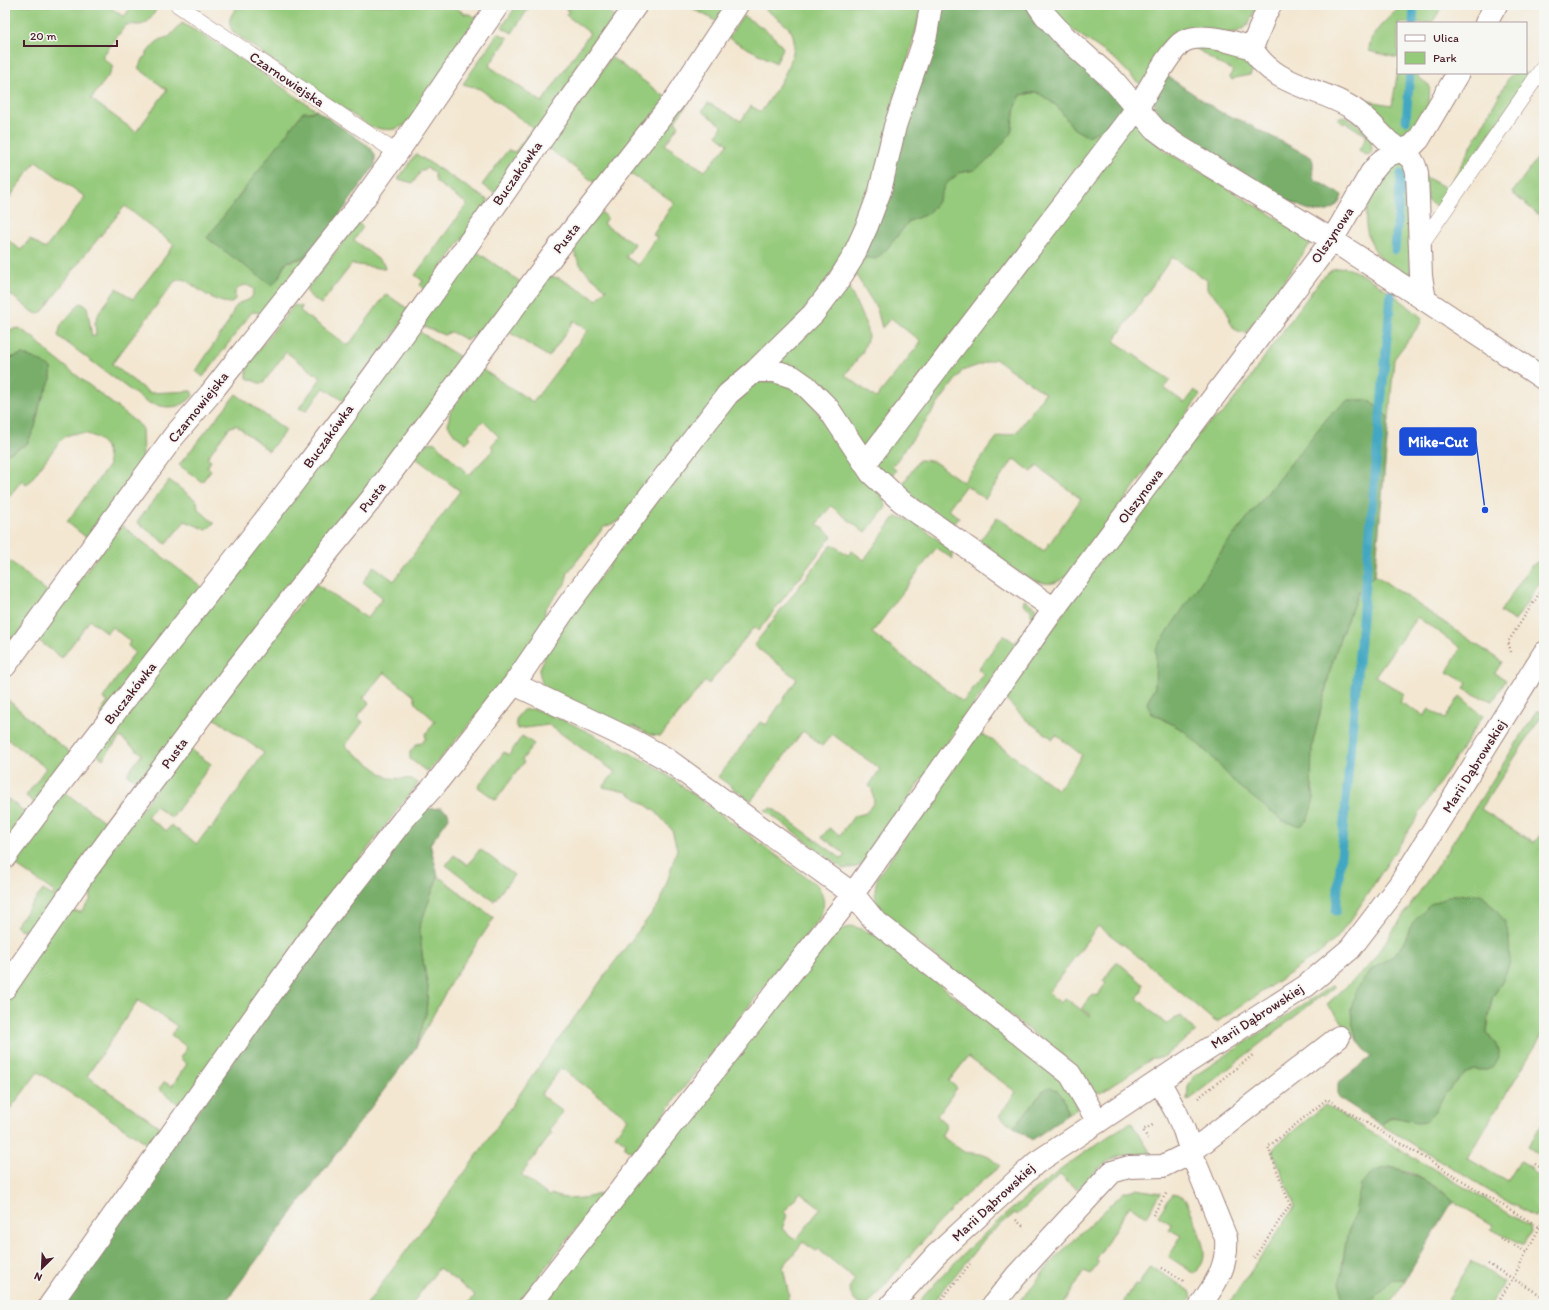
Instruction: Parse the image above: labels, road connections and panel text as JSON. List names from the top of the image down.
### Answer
{
  "streets": {
    "street": [
      "Czarnowiejska",
      "Buczakówka",
      "Olszynowa",
      "Pusta",
      "Marii Dąbrowskiej"
    ]
  },
  "places": ["Mike-Cut"],
  "legend": ["Ulica", "Park"],
  "scale_bar": "20 m",
  "north": "bottom left"
}
